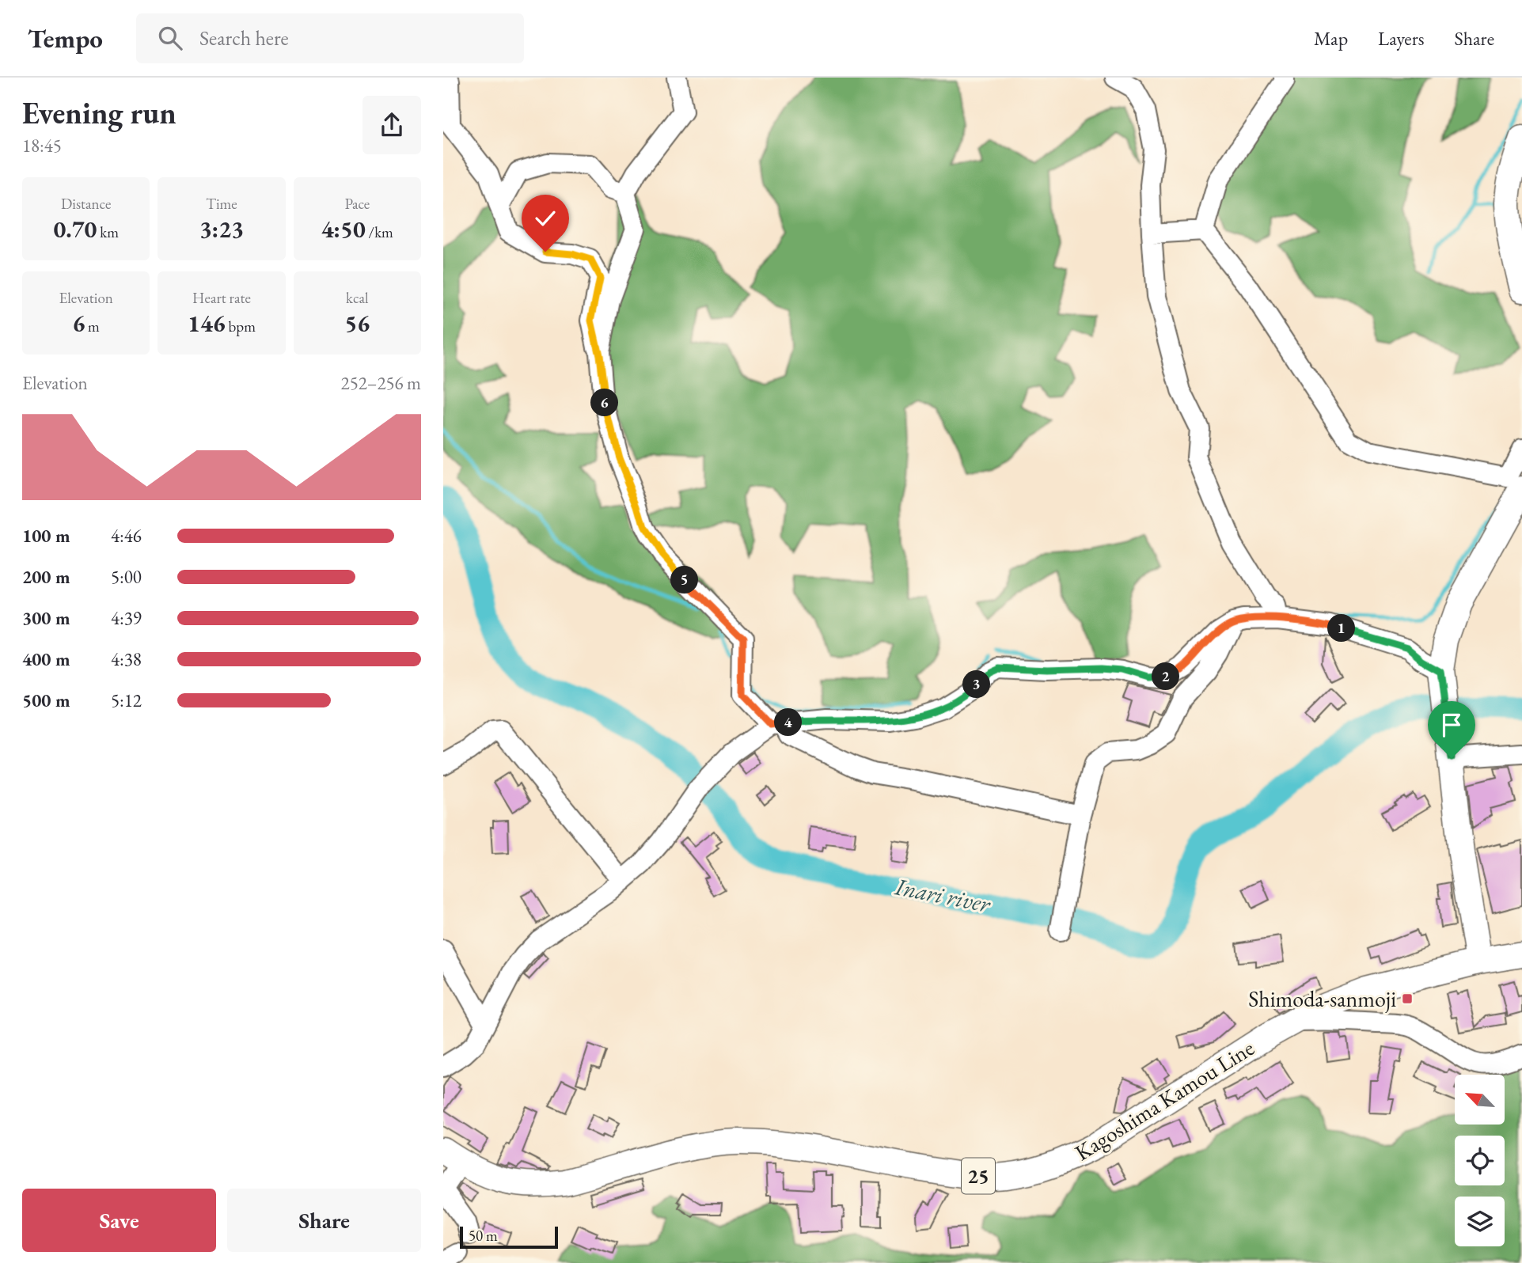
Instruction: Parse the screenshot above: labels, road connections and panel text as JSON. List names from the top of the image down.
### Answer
{
  "streets": {
    "main road": ["Kagoshima Kamou Line", "25"]
  },
  "water": ["Inari river"],
  "places": {
    "transit": ["Shimoda-sanmoji"]
  },
  "scale_bar": "50 m",
  "north": "top left",
  "page": {
    "header": "Tempo",
    "search": "Search here",
    "nav": ["Map", "Layers", "Share"],
    "heading": ["Evening run", "18:45"],
    "stats": [
      ["Distance", "0.70 km"],
      ["Time", "3:23"],
      ["Pace", "4:50 /km"],
      ["Elevation", "6 m"],
      ["Heart rate", "146 bpm"],
      ["kcal", "56"]
    ],
    "chart": ["Elevation", "252–256 m"],
    "pins": [
      "6",
      "5",
      "1",
      "2",
      "3",
      "4"
    ],
    "list": [
      {
        "name": "100 m",
        "note": "4:46"
      },
      {
        "name": "200 m",
        "note": "5:00"
      },
      {
        "name": "300 m",
        "note": "4:39"
      },
      {
        "name": "400 m",
        "note": "4:38"
      },
      {
        "name": "500 m",
        "note": "5:12"
      }
    ],
    "buttons": ["Save", "Share"],
    "scale": "50 m"
  }
}
